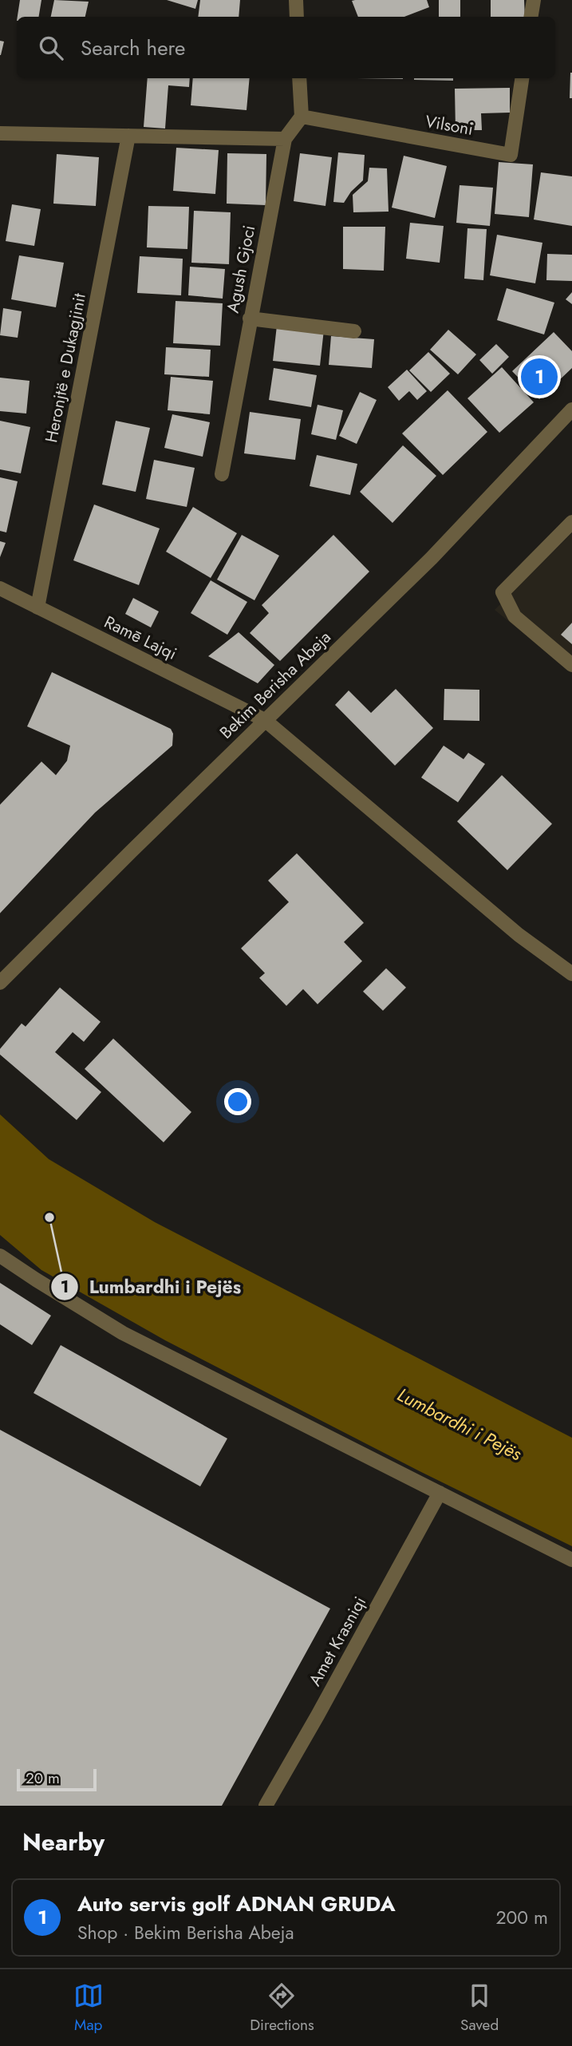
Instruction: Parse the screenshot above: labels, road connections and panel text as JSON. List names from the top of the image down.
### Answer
{
  "streets": {
    "street": [
      "Vilsoni",
      "Agush Gjoci",
      "Heronjtë e Dukagjinit",
      "Ramē Lajqi",
      "Bekim Berisha Abeja",
      "Amet Krasniqi"
    ]
  },
  "crossings": [
    ["Vilsoni", "Agush Gjoci"],
    ["Heronjtë e Dukagjinit", "Ramē Lajqi"],
    ["Ramē Lajqi", "Bekim Berisha Abeja"]
  ],
  "water": ["Lumbardhi i Pejës"],
  "places": ["Lumbardhi i Pejës"],
  "scale_bar": "20 m",
  "page": {
    "search": "Search here",
    "pins": "1",
    "scale": "20 m",
    "heading": "Nearby",
    "list": [
      {
        "mark": "1",
        "name": "Auto servis golf ADNAN GRUDA",
        "note": "Shop · Bekim Berisha Abeja",
        "value": "200 m"
      }
    ],
    "nav": ["Map", "Directions", "Saved"]
  }
}
